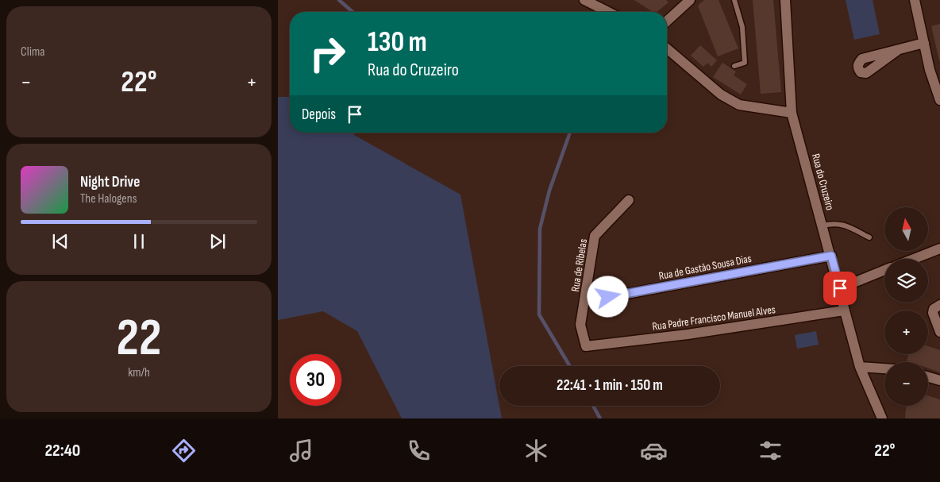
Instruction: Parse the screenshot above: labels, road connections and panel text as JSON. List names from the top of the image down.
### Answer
{
  "streets": {
    "street": [
      "Rua do Cruzeiro",
      "Rua de Ribelas",
      "Rua de Gastão Sousa Dias",
      "Rua Padre Francisco Manuel Alves"
    ]
  },
  "crossings": [
    ["Rua do Cruzeiro", "Rua de Gastão Sousa Dias"],
    ["Rua do Cruzeiro", "Rua Padre Francisco Manuel Alves"],
    ["Rua de Ribelas", "Rua de Gastão Sousa Dias"],
    ["Rua de Ribelas", "Rua Padre Francisco Manuel Alves"]
  ],
  "north": "top",
  "page": {
    "tile": [
      "Clima",
      ["22", "km/h"]
    ],
    "turn": ["130 m", "Rua do Cruzeiro"],
    "heat": ["−", "22°", "+"],
    "then": "Depois",
    "song": ["Night Drive", "The Halogens"],
    "map_buttons": ["+", "−"],
    "limit": "30",
    "trip": "22:41 · 1 min · 150 m",
    "tabs": ["22:40", "22°"]
  }
}
